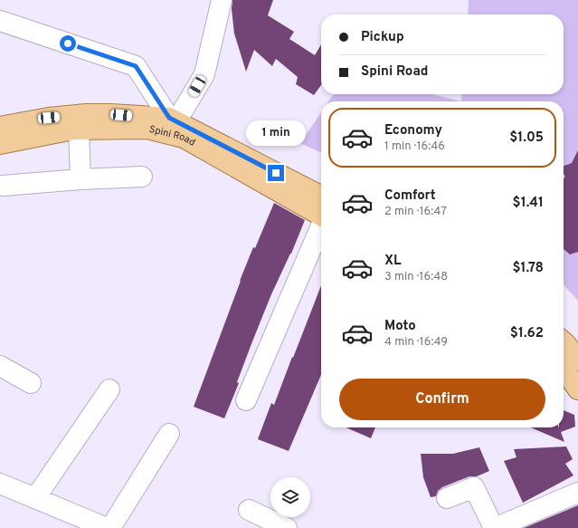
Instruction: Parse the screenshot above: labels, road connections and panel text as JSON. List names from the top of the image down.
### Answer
{
  "streets": {
    "main road": ["Spini Road"]
  },
  "page": {
    "banner": ["Pickup", "Spini Road"],
    "list": [
      {
        "name": "Economy",
        "note": "1 min · 16:46",
        "value": "$1.05"
      },
      {
        "name": "Comfort",
        "note": "2 min · 16:47",
        "value": "$1.41"
      },
      {
        "name": "XL",
        "note": "3 min · 16:48",
        "value": "$1.78"
      },
      {
        "name": "Moto",
        "note": "4 min · 16:49",
        "value": "$1.62"
      }
    ],
    "bubble": "1 min",
    "buttons": "Confirm"
  }
}
